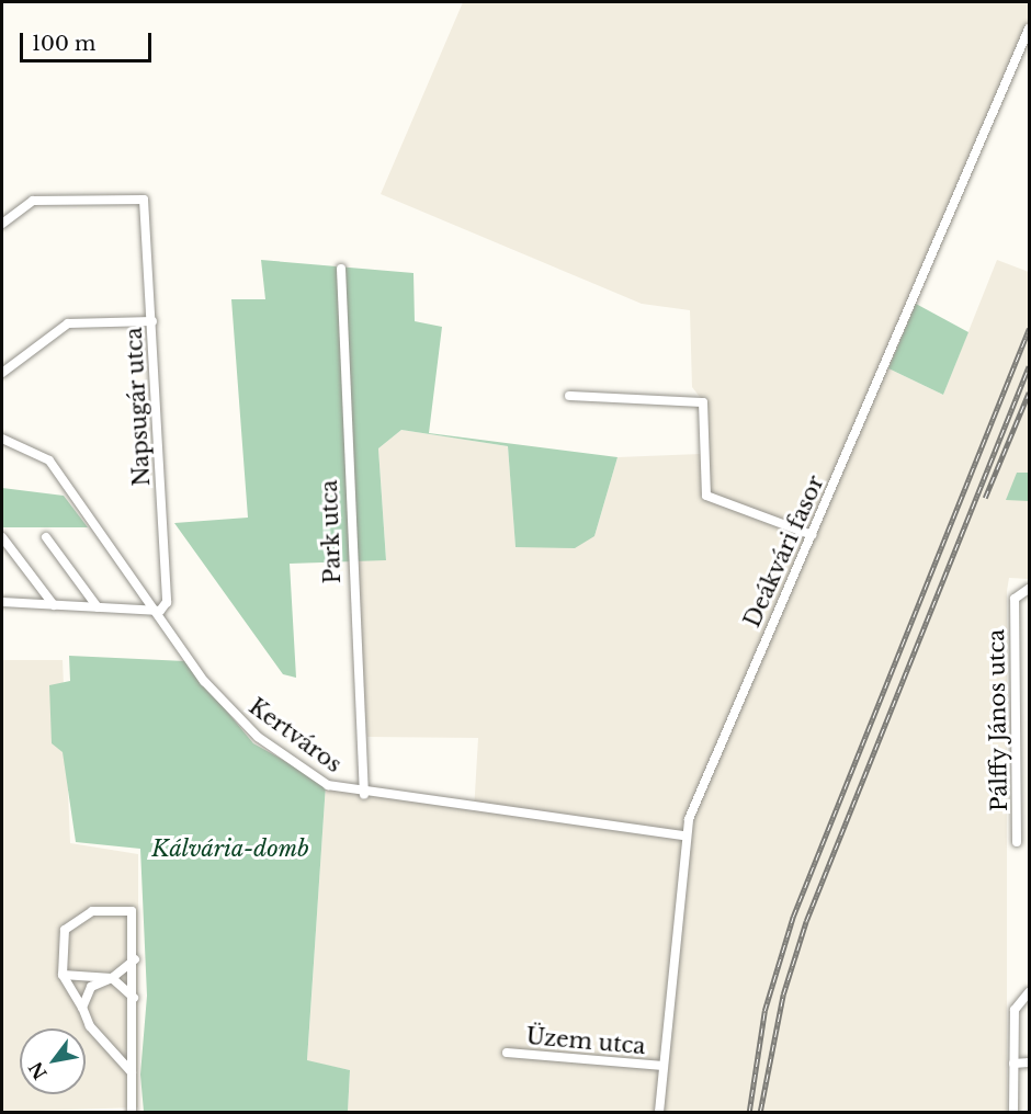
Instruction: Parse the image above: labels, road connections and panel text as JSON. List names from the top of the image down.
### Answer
{
  "streets": {
    "street": [
      "Napsugár utca",
      "Park utca",
      "Deákvári fasor",
      "Pálffy János utca",
      "Kertváros",
      "Üzem utca"
    ]
  },
  "crossings": [
    ["Napsugár utca", "Kertváros"],
    ["Park utca", "Kertváros"],
    ["Deákvári fasor", "Kertváros"],
    ["Deákvári fasor", "Üzem utca"]
  ],
  "parks": ["Kálvária-domb"],
  "scale_bar": "100 m",
  "north": "bottom left"
}
